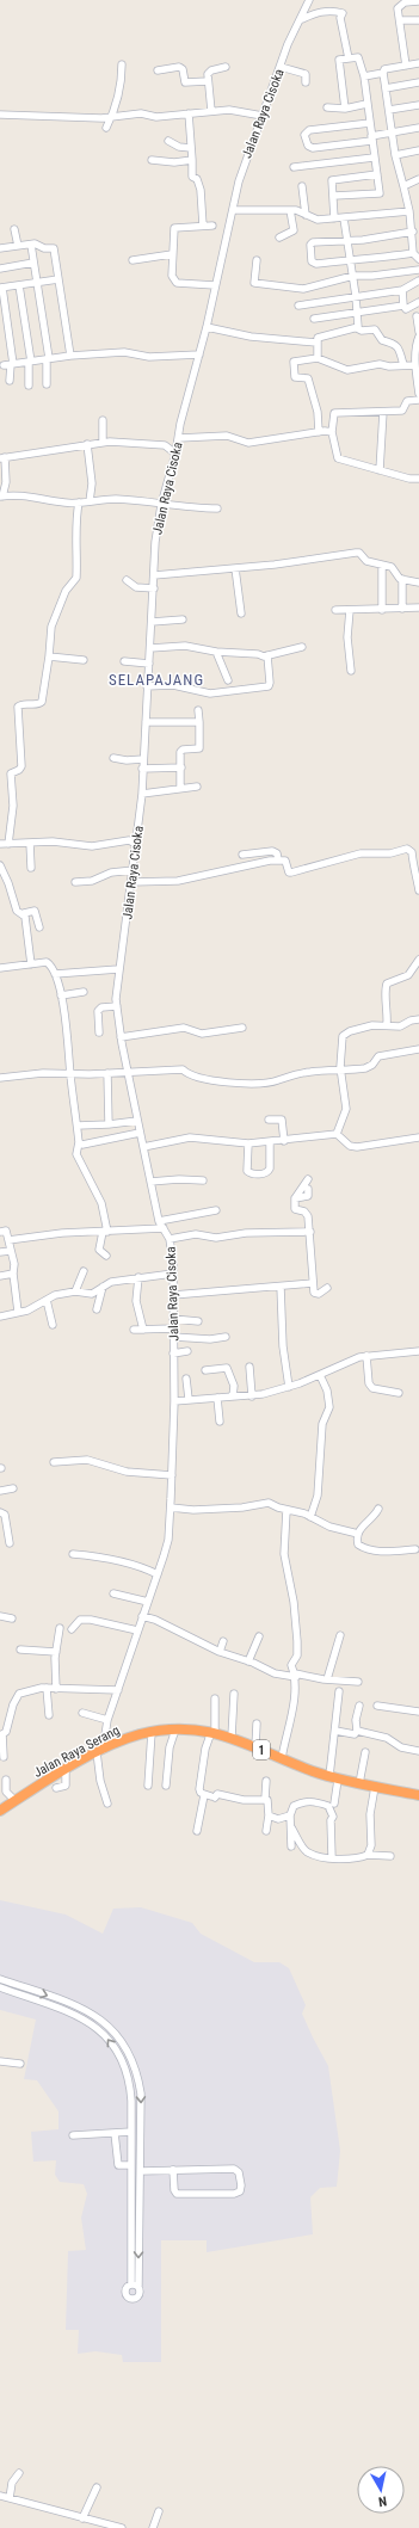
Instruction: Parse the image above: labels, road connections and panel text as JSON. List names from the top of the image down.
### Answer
{
  "streets": {
    "highway": ["1", "Jalan Raya Serang"],
    "street": ["Jalan Raya Cisoka"]
  },
  "crossings": [
    ["Jalan Raya Cisoka", "Jalan Raya Serang"]
  ],
  "districts": ["SELAPAJANG"],
  "north": "bottom"
}
